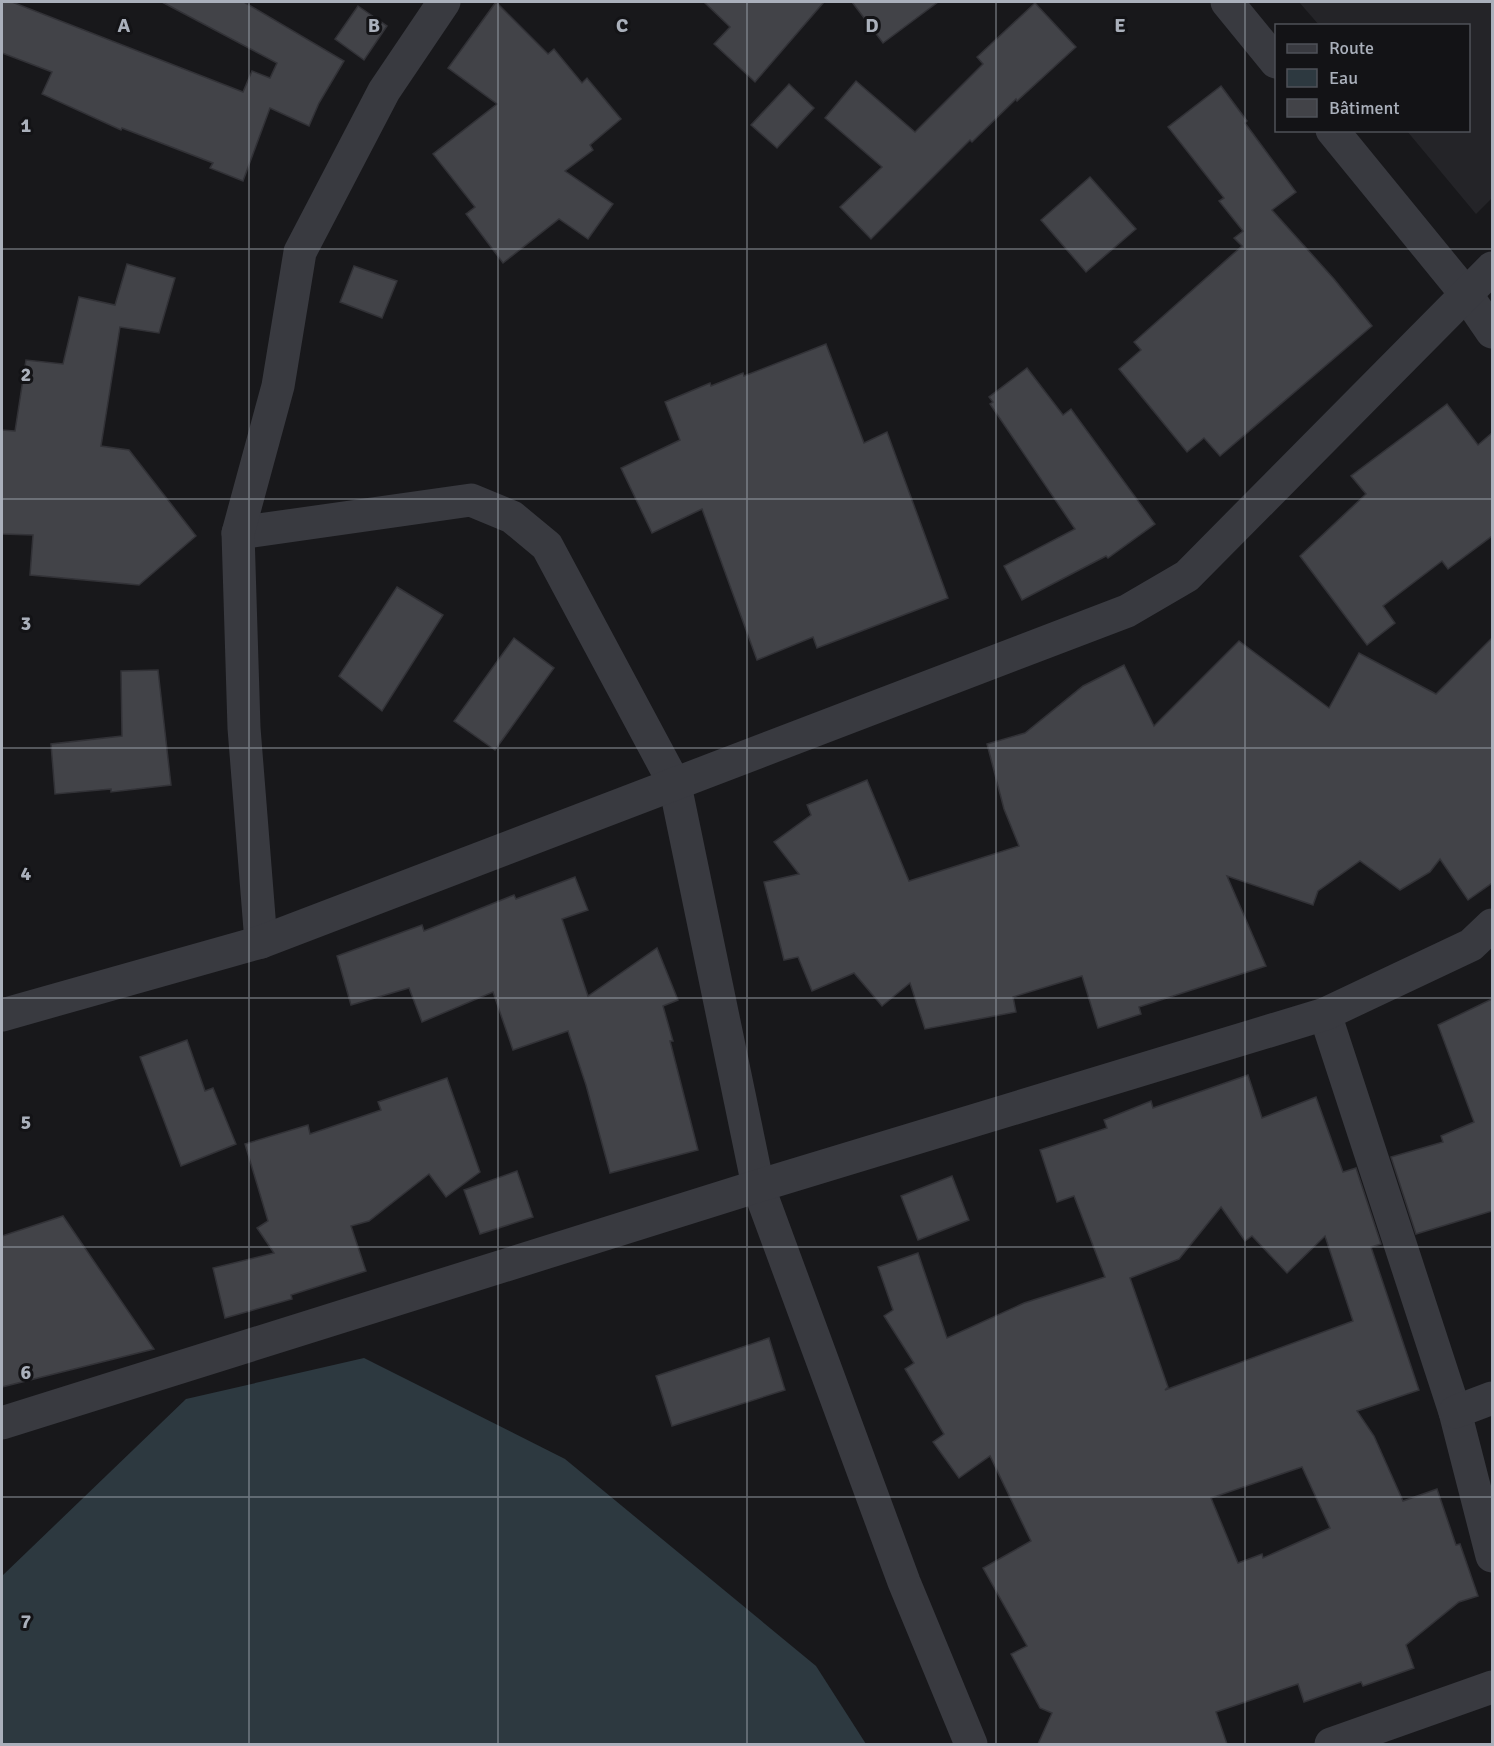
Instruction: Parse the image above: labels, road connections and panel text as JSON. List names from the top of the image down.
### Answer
{
  "legend": ["Route", "Eau", "Bâtiment"],
  "grid": {
    "columns": [
      "A",
      "B",
      "C",
      "D",
      "E"
    ],
    "rows": [
      "1",
      "2",
      "3",
      "4",
      "5",
      "6",
      "7"
    ]
  }
}
